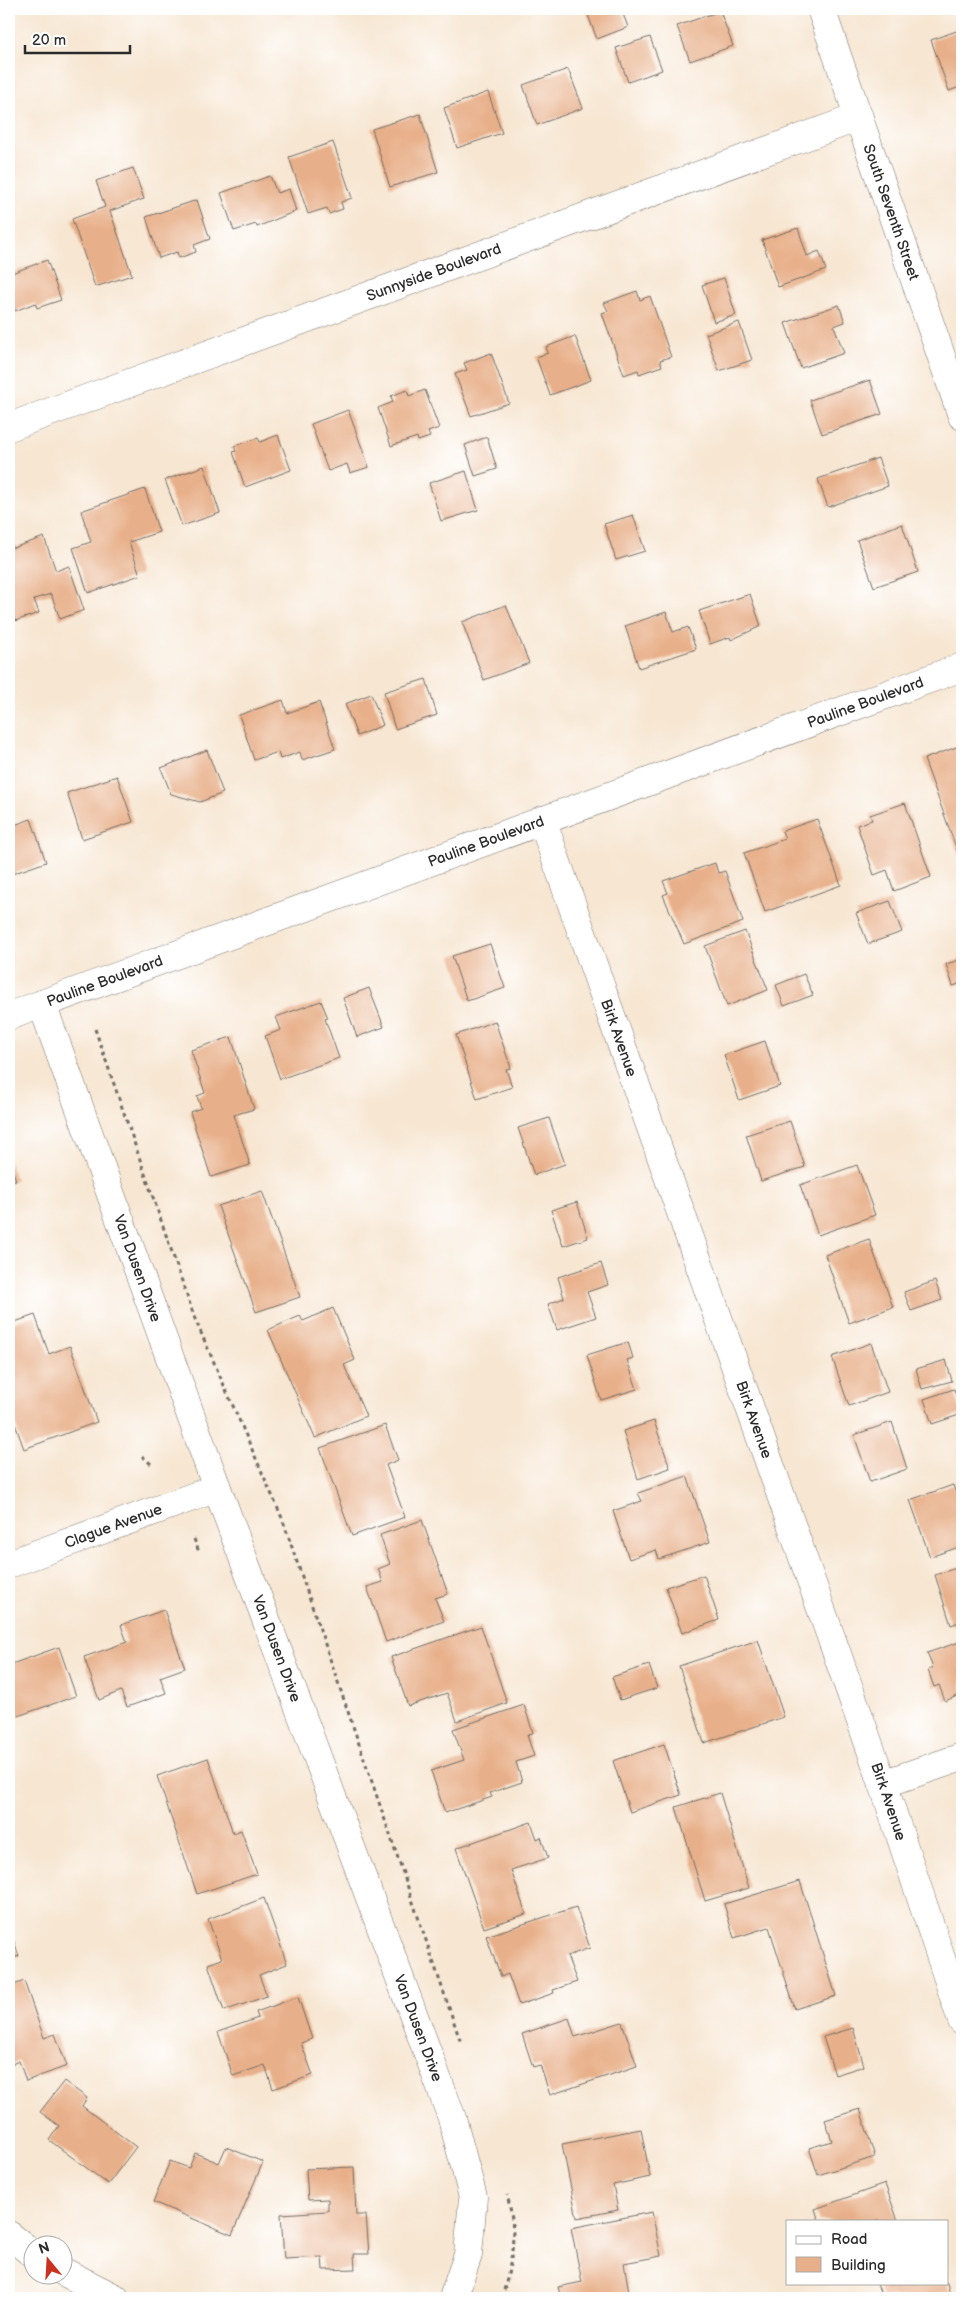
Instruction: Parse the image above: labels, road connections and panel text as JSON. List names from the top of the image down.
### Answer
{
  "streets": {
    "street": [
      "South Seventh Street",
      "Sunnyside Boulevard",
      "Pauline Boulevard",
      "Birk Avenue",
      "Van Dusen Drive",
      "Clague Avenue"
    ]
  },
  "crossings": [
    ["South Seventh Street", "Sunnyside Boulevard"],
    ["Pauline Boulevard", "Birk Avenue"],
    ["Pauline Boulevard", "Van Dusen Drive"],
    ["Van Dusen Drive", "Clague Avenue"]
  ],
  "legend": ["Road", "Building"],
  "scale_bar": "20 m",
  "north": "top"
}
